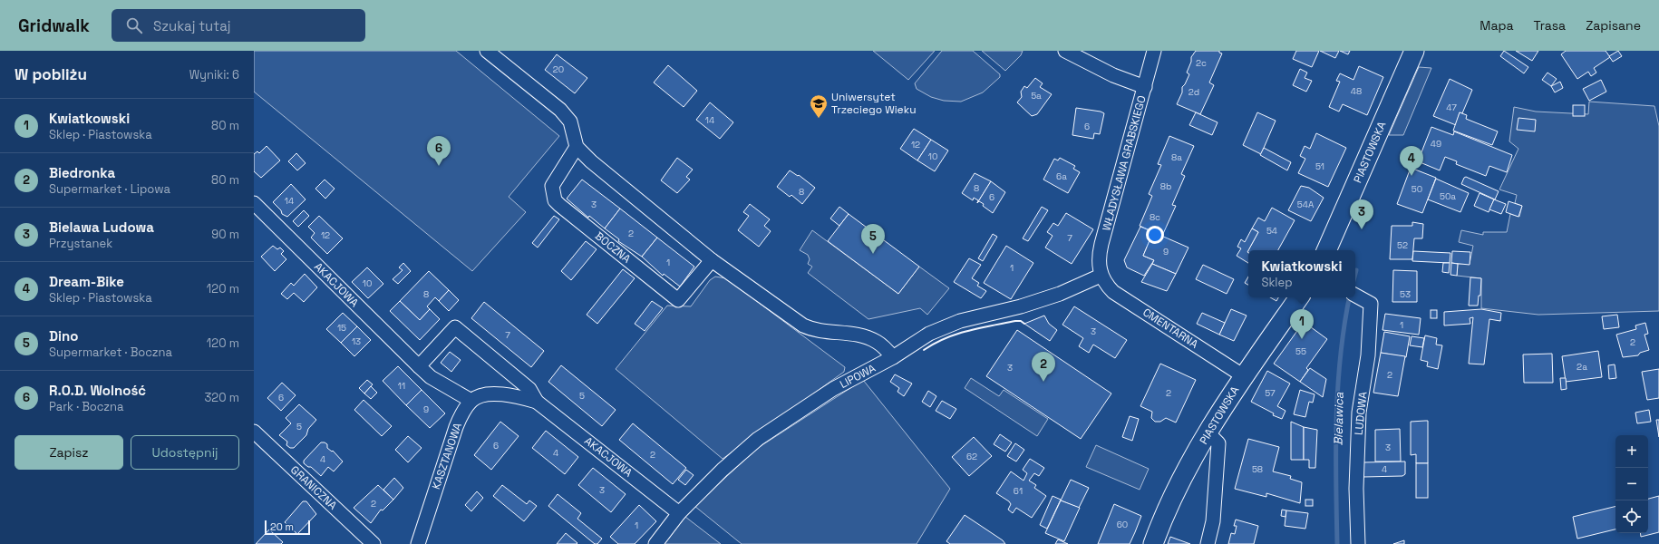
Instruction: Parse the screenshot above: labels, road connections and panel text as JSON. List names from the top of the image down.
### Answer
{
  "streets": {
    "main road": ["PIASTOWSKA"],
    "street": [
      "WŁADYSŁAWA GRABSKIEGO",
      "BOCZNA",
      "AKACJOWA",
      "CMENTARNA",
      "LIPOWA",
      "LUDOWA",
      "KASZTANOWA",
      "GRANICZNA"
    ]
  },
  "crossings": [
    ["PIASTOWSKA", "CMENTARNA"],
    ["WŁADYSŁAWA GRABSKIEGO", "CMENTARNA"],
    ["WŁADYSŁAWA GRABSKIEGO", "LIPOWA"],
    ["AKACJOWA", "LIPOWA"],
    ["AKACJOWA", "KASZTANOWA"],
    ["CMENTARNA", "LIPOWA"]
  ],
  "water": ["Bielawica"],
  "places": {
    "school or university": ["Uniwersytet Trzeciego Wieku"]
  },
  "house_numbers": [
    "2c",
    "20",
    "48",
    "2d",
    "5a",
    "47",
    "14",
    "6",
    "49",
    "12",
    "10",
    "8a",
    "51",
    "6a",
    "8b",
    "8",
    "50",
    "8",
    "50a",
    "6",
    "14",
    "3",
    "54A",
    "8c",
    "54",
    "2",
    "12",
    "7",
    "52",
    "9",
    "1",
    "1",
    "10",
    "8",
    "53",
    "1",
    "15",
    "3",
    "7",
    "13",
    "2",
    "55",
    "2a",
    "3",
    "2",
    "11",
    "2",
    "57",
    "5",
    "6",
    "9",
    "5",
    "6",
    "3",
    "4",
    "2",
    "62",
    "4",
    "58",
    "4",
    "3",
    "61",
    "2",
    "60",
    "1"
  ],
  "scale_bar": "20 m",
  "page": {
    "header": "Gridwalk",
    "search": "Szukaj tutaj",
    "nav": ["Mapa", "Trasa", "Zapisane"],
    "heading": ["W pobliżu", "Wyniki: 6"],
    "list": [
      {
        "mark": "1",
        "name": "Kwiatkowski",
        "note": "Sklep · Piastowska",
        "value": "80 m"
      },
      {
        "mark": "2",
        "name": "Biedronka",
        "note": "Supermarket · Lipowa",
        "value": "80 m"
      },
      {
        "mark": "3",
        "name": "Bielawa Ludowa",
        "note": "Przystanek",
        "value": "90 m"
      },
      {
        "mark": "4",
        "name": "Dream-Bike",
        "note": "Sklep · Piastowska",
        "value": "120 m"
      },
      {
        "mark": "5",
        "name": "Dino",
        "note": "Supermarket · Boczna",
        "value": "120 m"
      },
      {
        "mark": "6",
        "name": "R.O.D. Wolność",
        "note": "Park · Boczna",
        "value": "320 m"
      }
    ],
    "pins": [
      "6",
      "4",
      "3",
      "5",
      "1",
      "2"
    ],
    "popup": ["Kwiatkowski", "Sklep"],
    "buttons": ["Zapisz", "Udostępnij"],
    "map_buttons": ["+", "−"],
    "scale": "20 m"
  }
}
